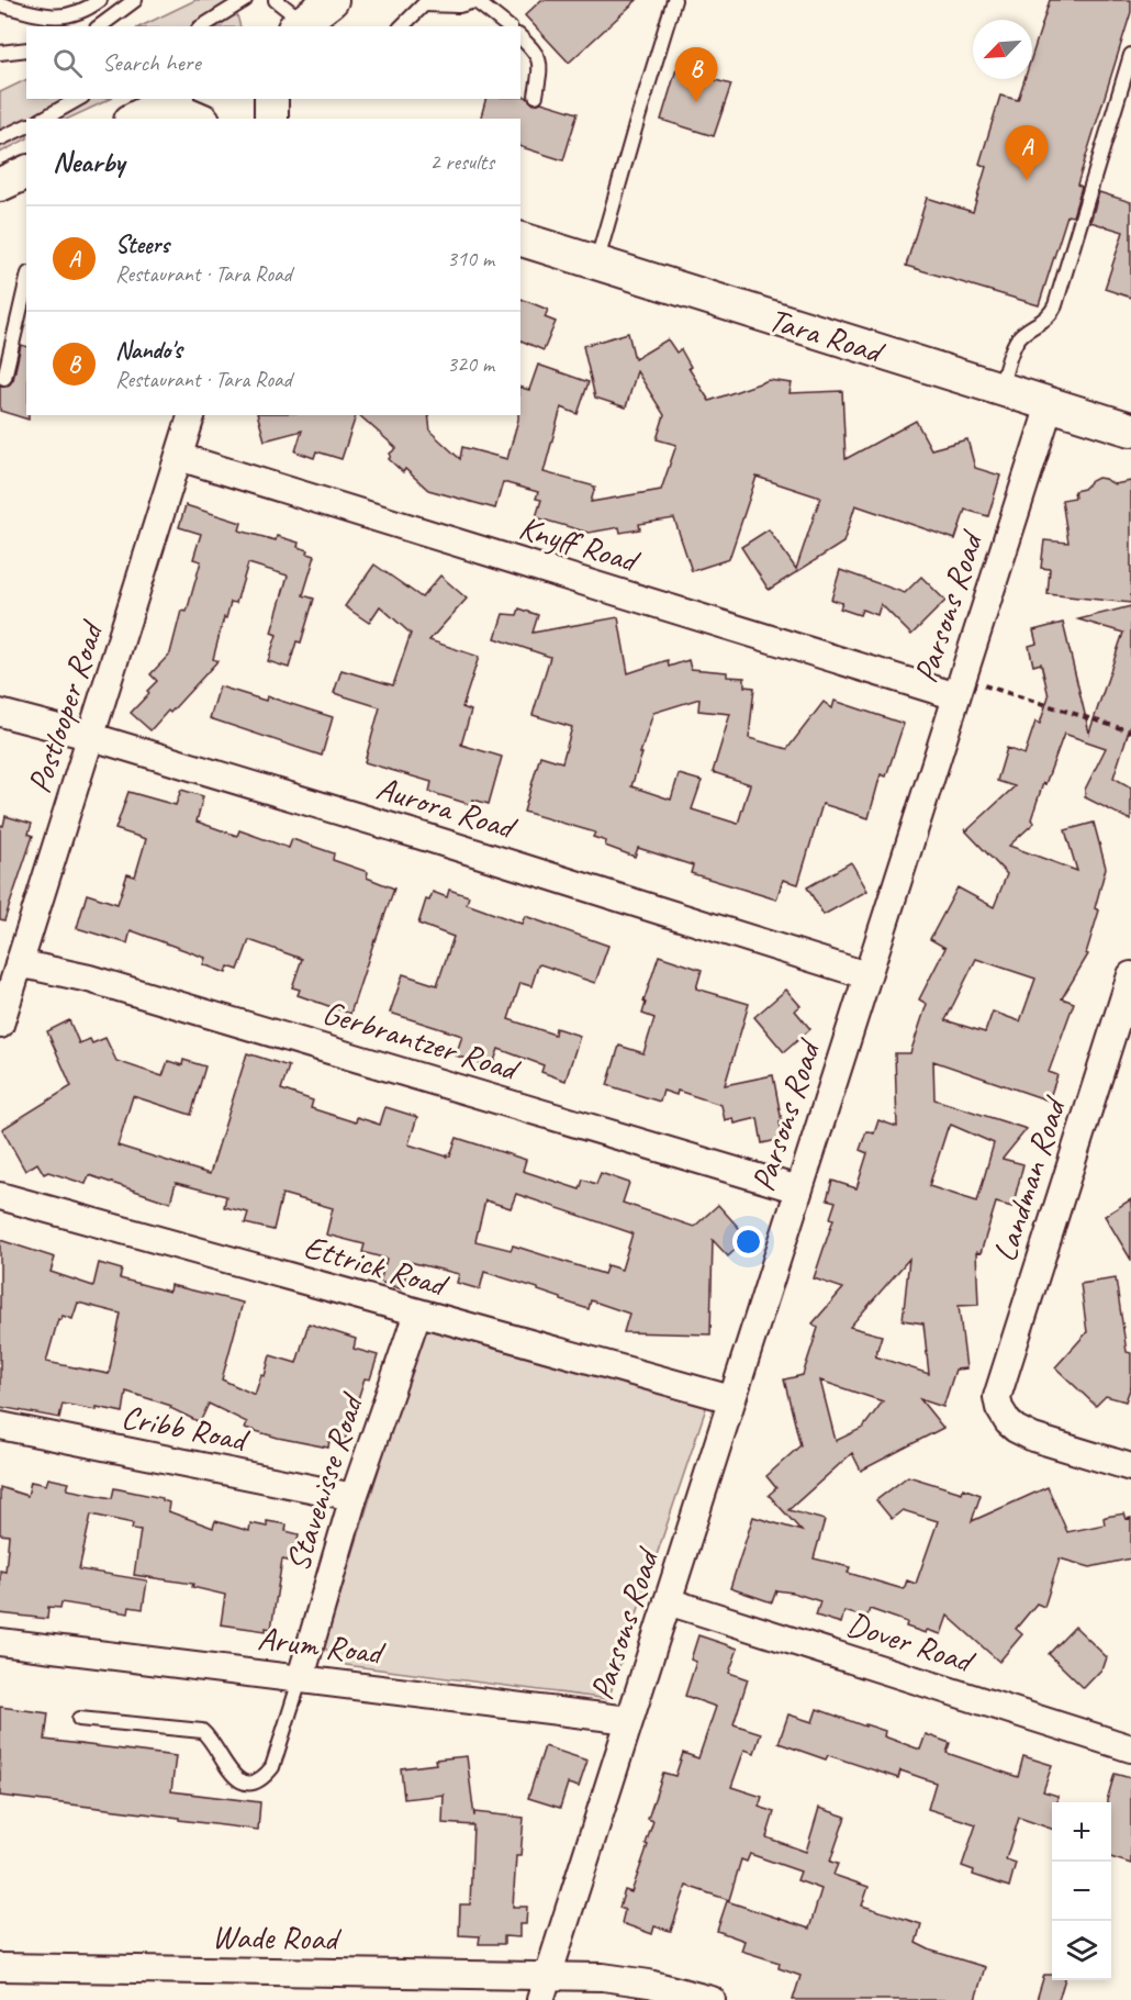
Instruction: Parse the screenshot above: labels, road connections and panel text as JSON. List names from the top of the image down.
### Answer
{
  "streets": {
    "street": [
      "Tara Road",
      "Knyff Road",
      "Parsons Road",
      "Postlooper Road",
      "Aurora Road",
      "Gerbrantzer Road",
      "Landman Road",
      "Ettrick Road",
      "Cribb Road",
      "Stavenisse Road",
      "Dover Road",
      "Arum Road",
      "Wade Road"
    ]
  },
  "crossings": [
    ["Tara Road", "Parsons Road"],
    ["Knyff Road", "Parsons Road"],
    ["Knyff Road", "Postlooper Road"],
    ["Parsons Road", "Aurora Road"],
    ["Parsons Road", "Gerbrantzer Road"],
    ["Parsons Road", "Ettrick Road"],
    ["Parsons Road", "Dover Road"],
    ["Parsons Road", "Arum Road"],
    ["Parsons Road", "Wade Road"],
    ["Postlooper Road", "Aurora Road"],
    ["Postlooper Road", "Gerbrantzer Road"],
    ["Ettrick Road", "Stavenisse Road"],
    ["Cribb Road", "Stavenisse Road"],
    ["Stavenisse Road", "Arum Road"]
  ],
  "north": "bottom left",
  "page": {
    "search": "Search here",
    "pins": ["B", "A"],
    "heading": ["Nearby", "2 results"],
    "list": [
      {
        "mark": "A",
        "name": "Steers",
        "note": "Restaurant · Tara Road",
        "value": "310 m"
      },
      {
        "mark": "B",
        "name": "Nando's",
        "note": "Restaurant · Tara Road",
        "value": "320 m"
      }
    ],
    "map_buttons": ["+", "−"]
  }
}
